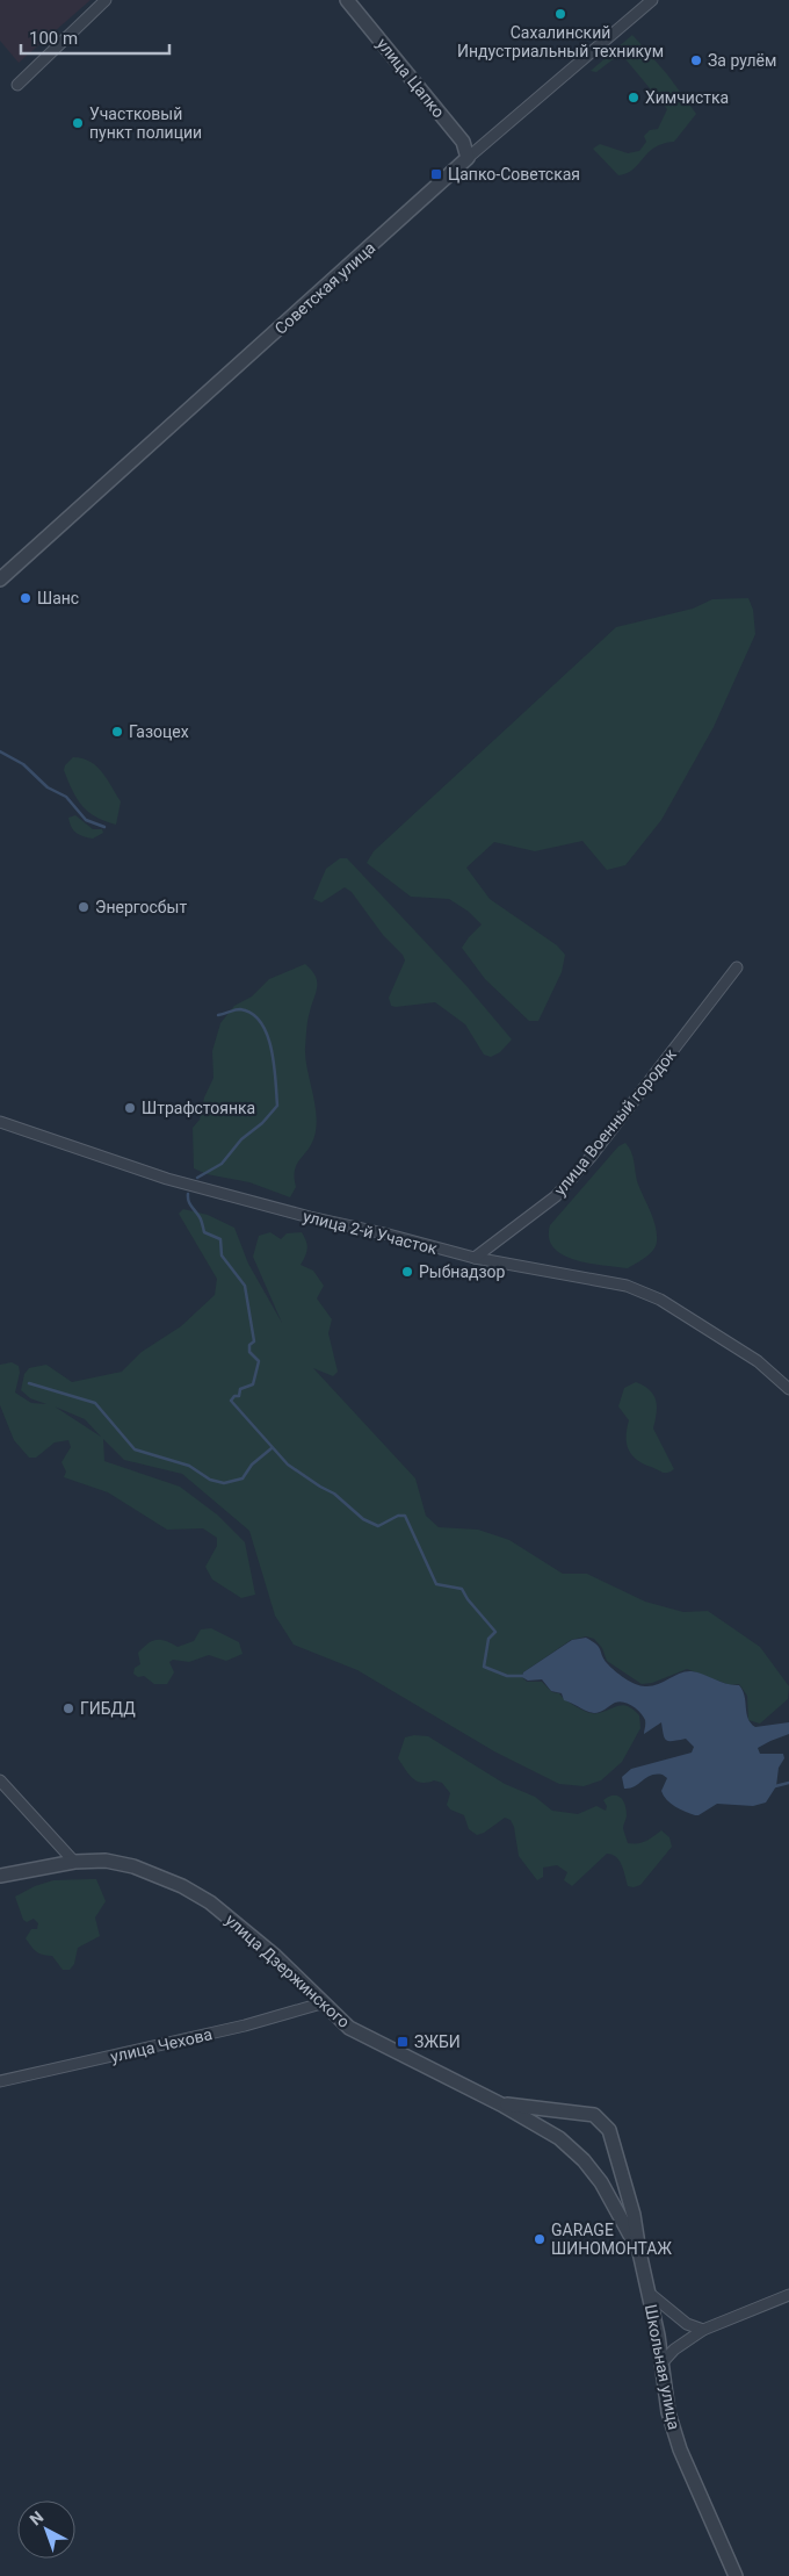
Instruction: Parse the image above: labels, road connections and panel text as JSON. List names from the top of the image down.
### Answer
{
  "streets": {
    "street": [
      "улица Цапко",
      "Советская улица",
      "улица Военный городок",
      "улица 2-й Участок",
      "улица Дзержинского",
      "улица Чехова",
      "Школьная улица"
    ]
  },
  "crossings": [
    ["улица Цапко", "Советская улица"],
    ["улица Военный городок", "улица 2-й Участок"],
    ["улица Дзержинского", "улица Чехова"],
    ["улица Дзержинского", "Школьная улица"]
  ],
  "places": {
    "other": [
      "Сахалинский Индустриальный техникум",
      "За рулём",
      "Химчистка",
      "Участковый пункт полиции",
      "Шанс",
      "Газоцех",
      "Энергосбыт",
      "Штрафстоянка",
      "Рыбнадзор",
      "ГИБДД",
      "GARAGE ШИНОМОНТАЖ"
    ],
    "transit": ["Цапко-Советская", "ЗЖБИ"]
  },
  "scale_bar": "100 m",
  "north": "top left"
}
